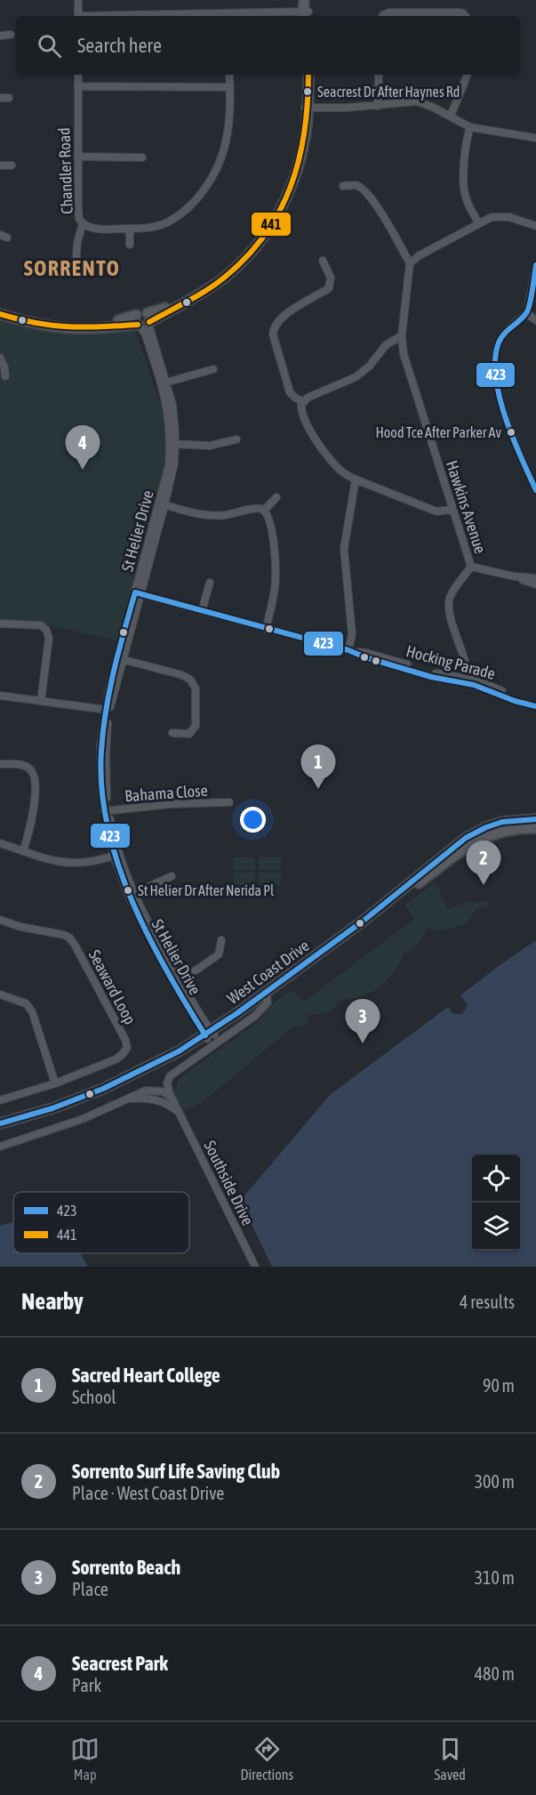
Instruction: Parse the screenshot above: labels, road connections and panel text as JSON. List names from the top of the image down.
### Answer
{
  "streets": {
    "main road": ["West Coast Drive"],
    "street": [
      "Chandler Road",
      "Hawkins Avenue",
      "St Helier Drive",
      "Hocking Parade",
      "Bahama Close",
      "Seaward Loop",
      "Southside Drive"
    ]
  },
  "crossings": [
    ["Hawkins Avenue", "Hocking Parade"],
    ["St Helier Drive", "Hocking Parade"],
    ["St Helier Drive", "Bahama Close"],
    ["St Helier Drive", "West Coast Drive"]
  ],
  "districts": ["SORRENTO"],
  "places": ["Seacrest Dr After Haynes Rd", "Hood Tce After Parker Av", "St Helier Dr After Nerida Pl"],
  "lines": ["transit line 441", "transit line 423"],
  "legend": ["423", "441"],
  "page": {
    "search": "Search here",
    "pins": [
      "4",
      "1",
      "2",
      "3"
    ],
    "heading": ["Nearby", "4 results"],
    "list": [
      {
        "mark": "1",
        "name": "Sacred Heart College",
        "note": "School",
        "value": "90 m"
      },
      {
        "mark": "2",
        "name": "Sorrento Surf Life Saving Club",
        "note": "Place · West Coast Drive",
        "value": "300 m"
      },
      {
        "mark": "3",
        "name": "Sorrento Beach",
        "note": "Place",
        "value": "310 m"
      },
      {
        "mark": "4",
        "name": "Seacrest Park",
        "note": "Park",
        "value": "480 m"
      }
    ],
    "nav": ["Map", "Directions", "Saved"]
  }
}
